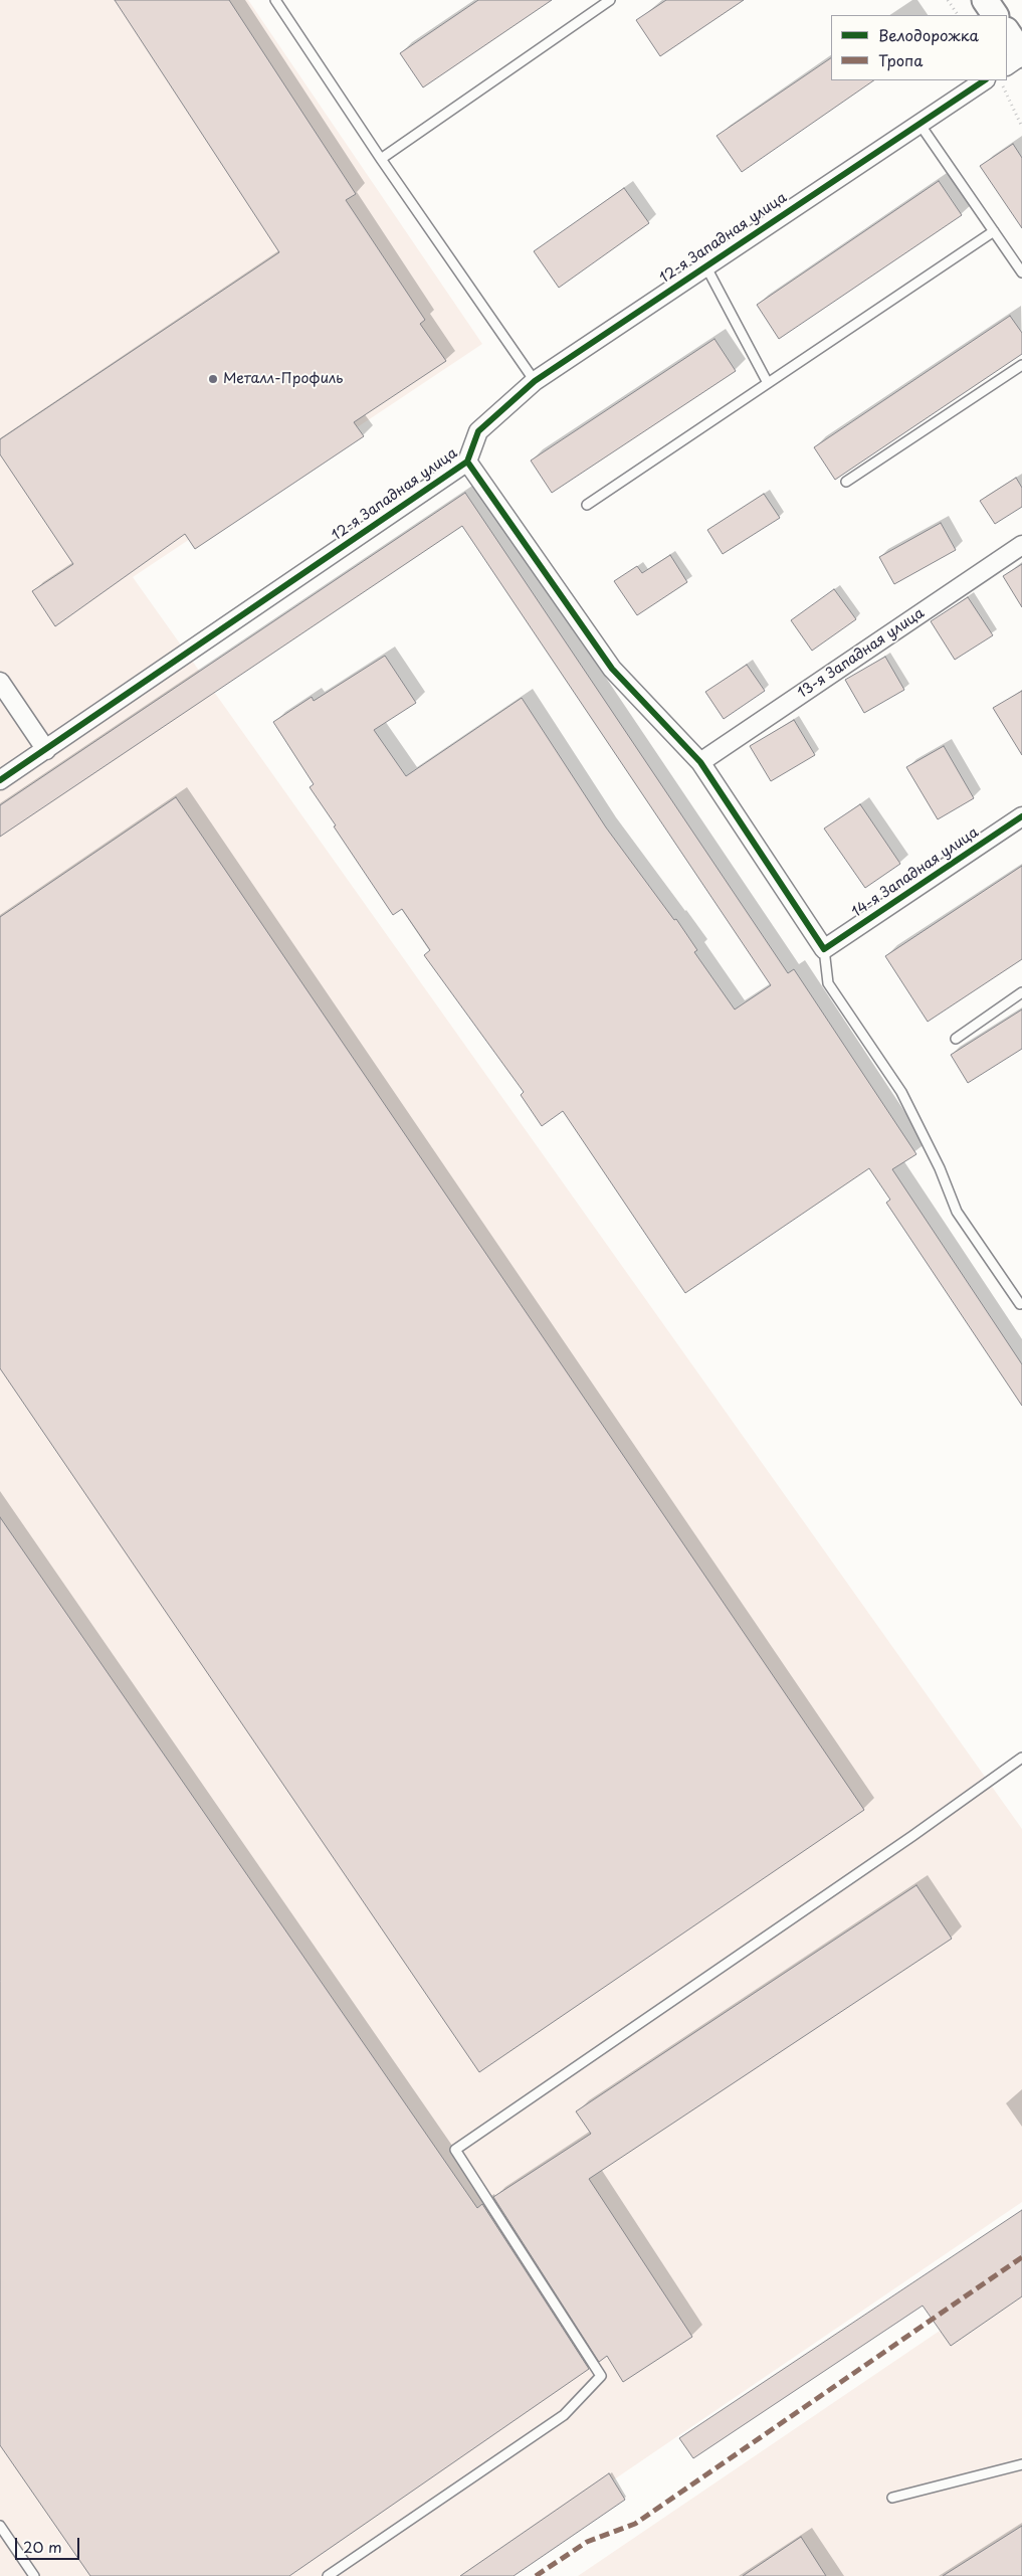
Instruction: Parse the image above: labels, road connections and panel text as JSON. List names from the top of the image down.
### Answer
{
  "streets": {
    "street": ["12-я Западная улица", "13-я Западная улица", "14-я Западная улица"]
  },
  "places": ["Металл-Профиль"],
  "legend": ["Велодорожка", "Тропа"],
  "scale_bar": "20 m"
}
